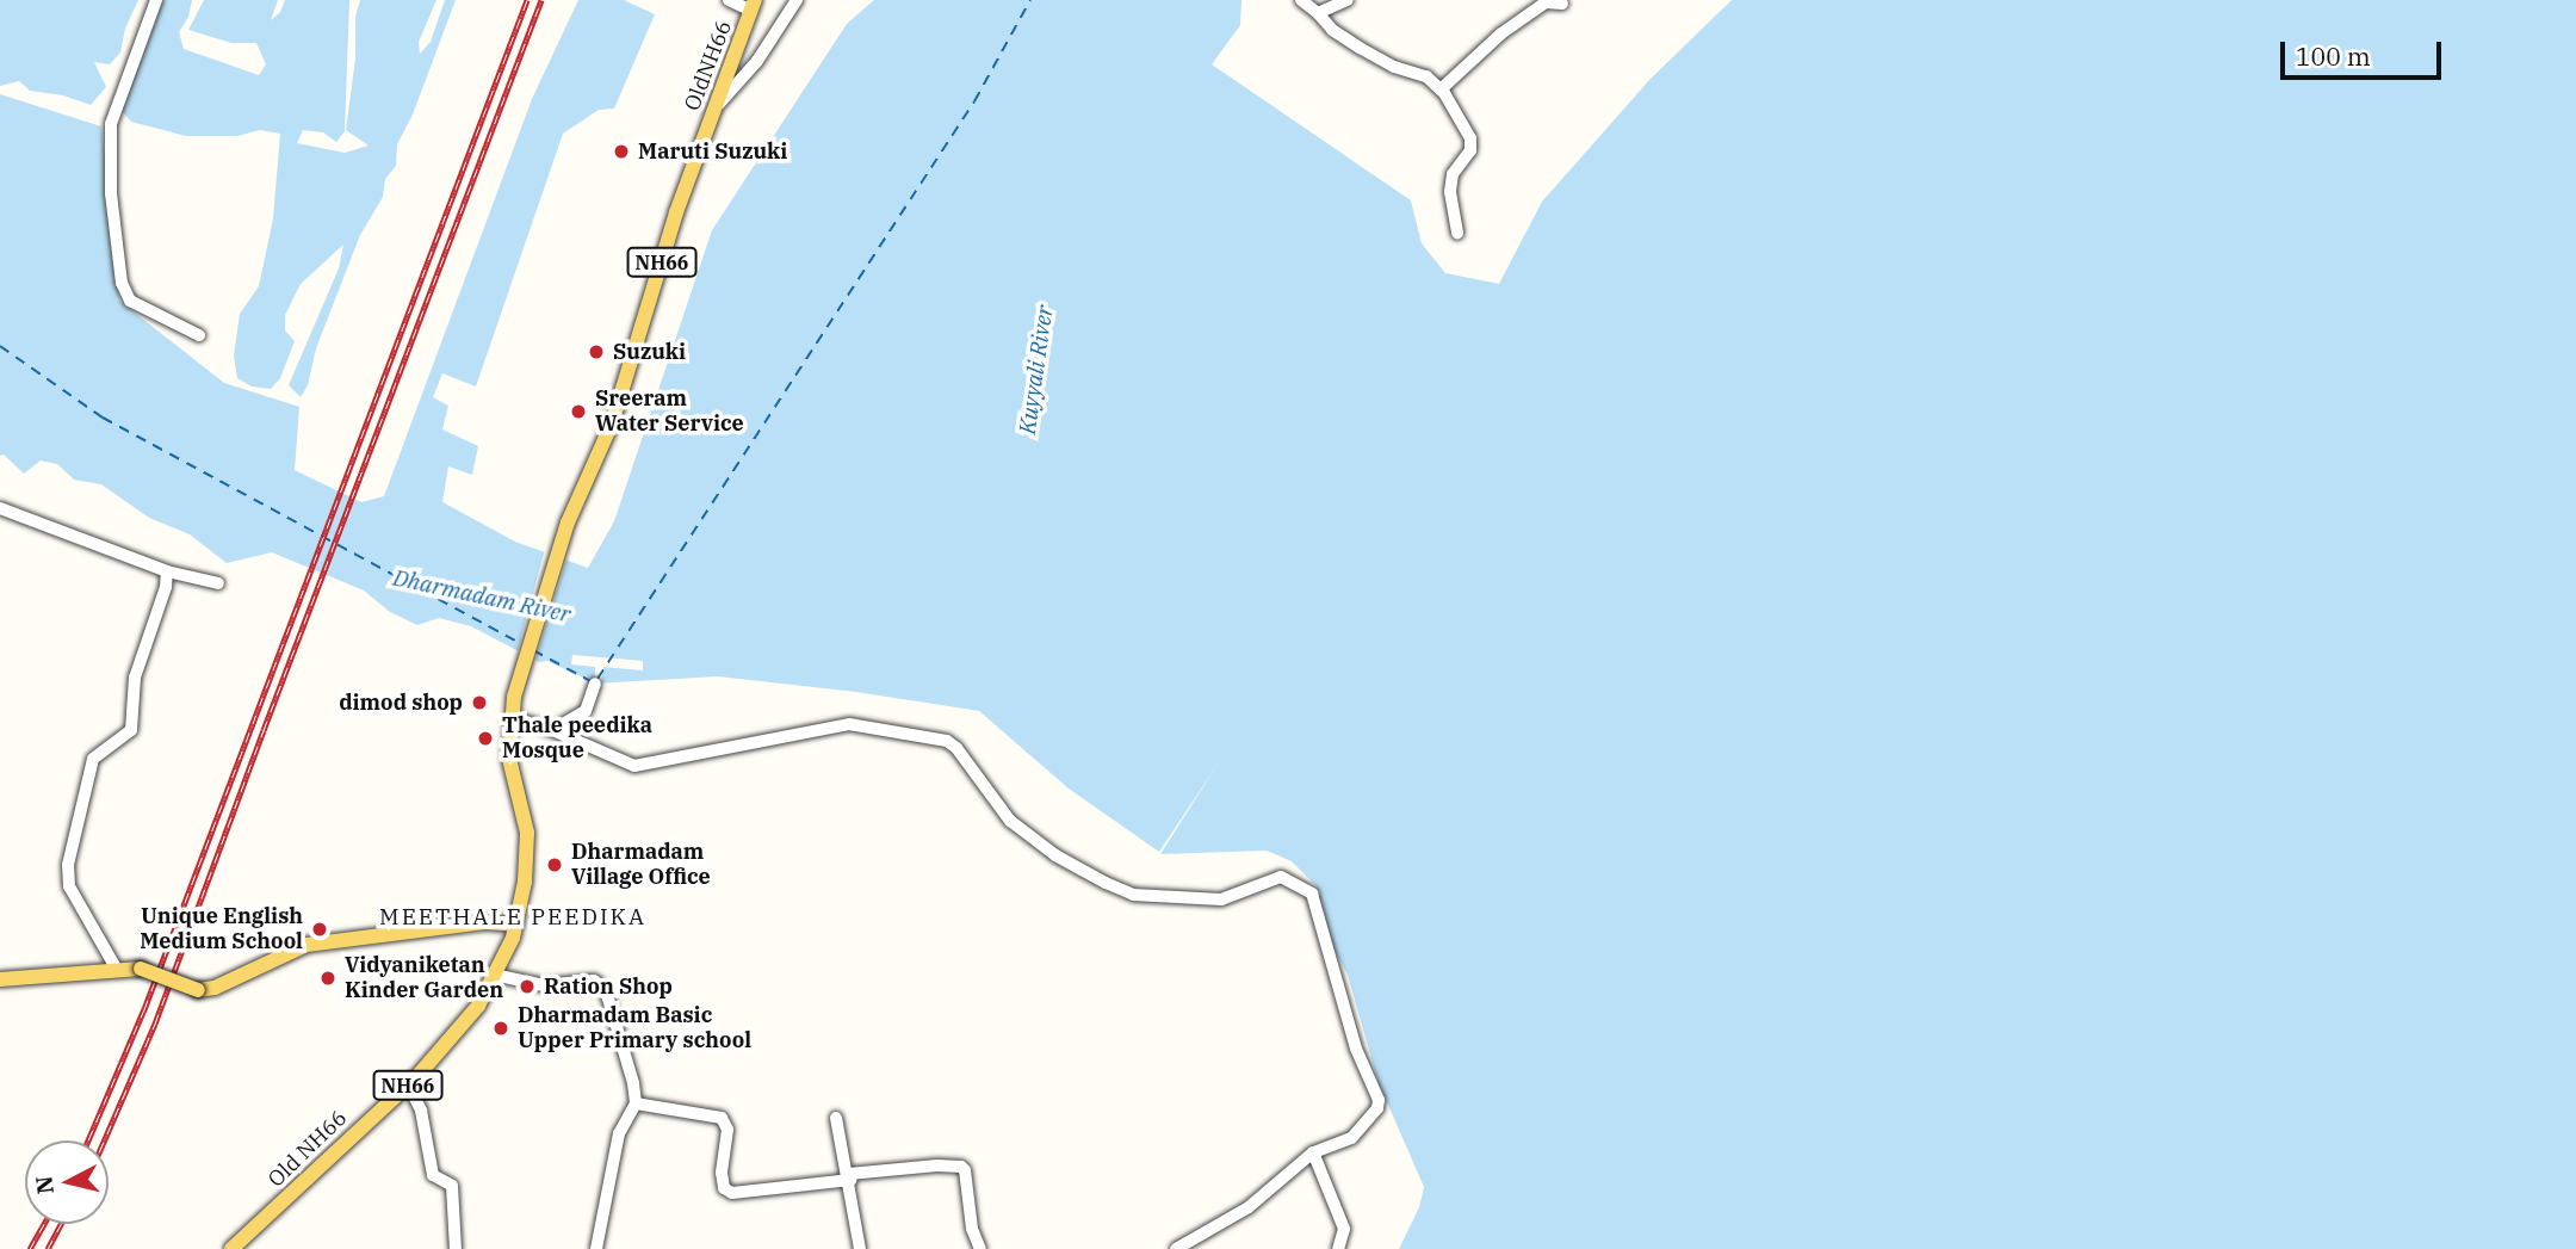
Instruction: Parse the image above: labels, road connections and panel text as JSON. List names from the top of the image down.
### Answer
{
  "streets": {
    "main road": ["OldNH66", "NH66", "Old NH66"]
  },
  "crossings": [
    ["OldNH66", "Old NH66"]
  ],
  "districts": ["MEETHALE PEEDIKA"],
  "water": ["Kuyyali River", "Dharmadam River"],
  "places": [
    "Maruti Suzuki",
    "Suzuki",
    "Sreeram Water Service",
    "dimod shop",
    "Thale peedika Mosque",
    "Dharmadam Village Office",
    "Unique English Medium School",
    "Vidyaniketan Kinder Garden",
    "Ration Shop",
    "Dharmadam Basic Upper Primary school"
  ],
  "scale_bar": "100 m",
  "north": "left"
}
